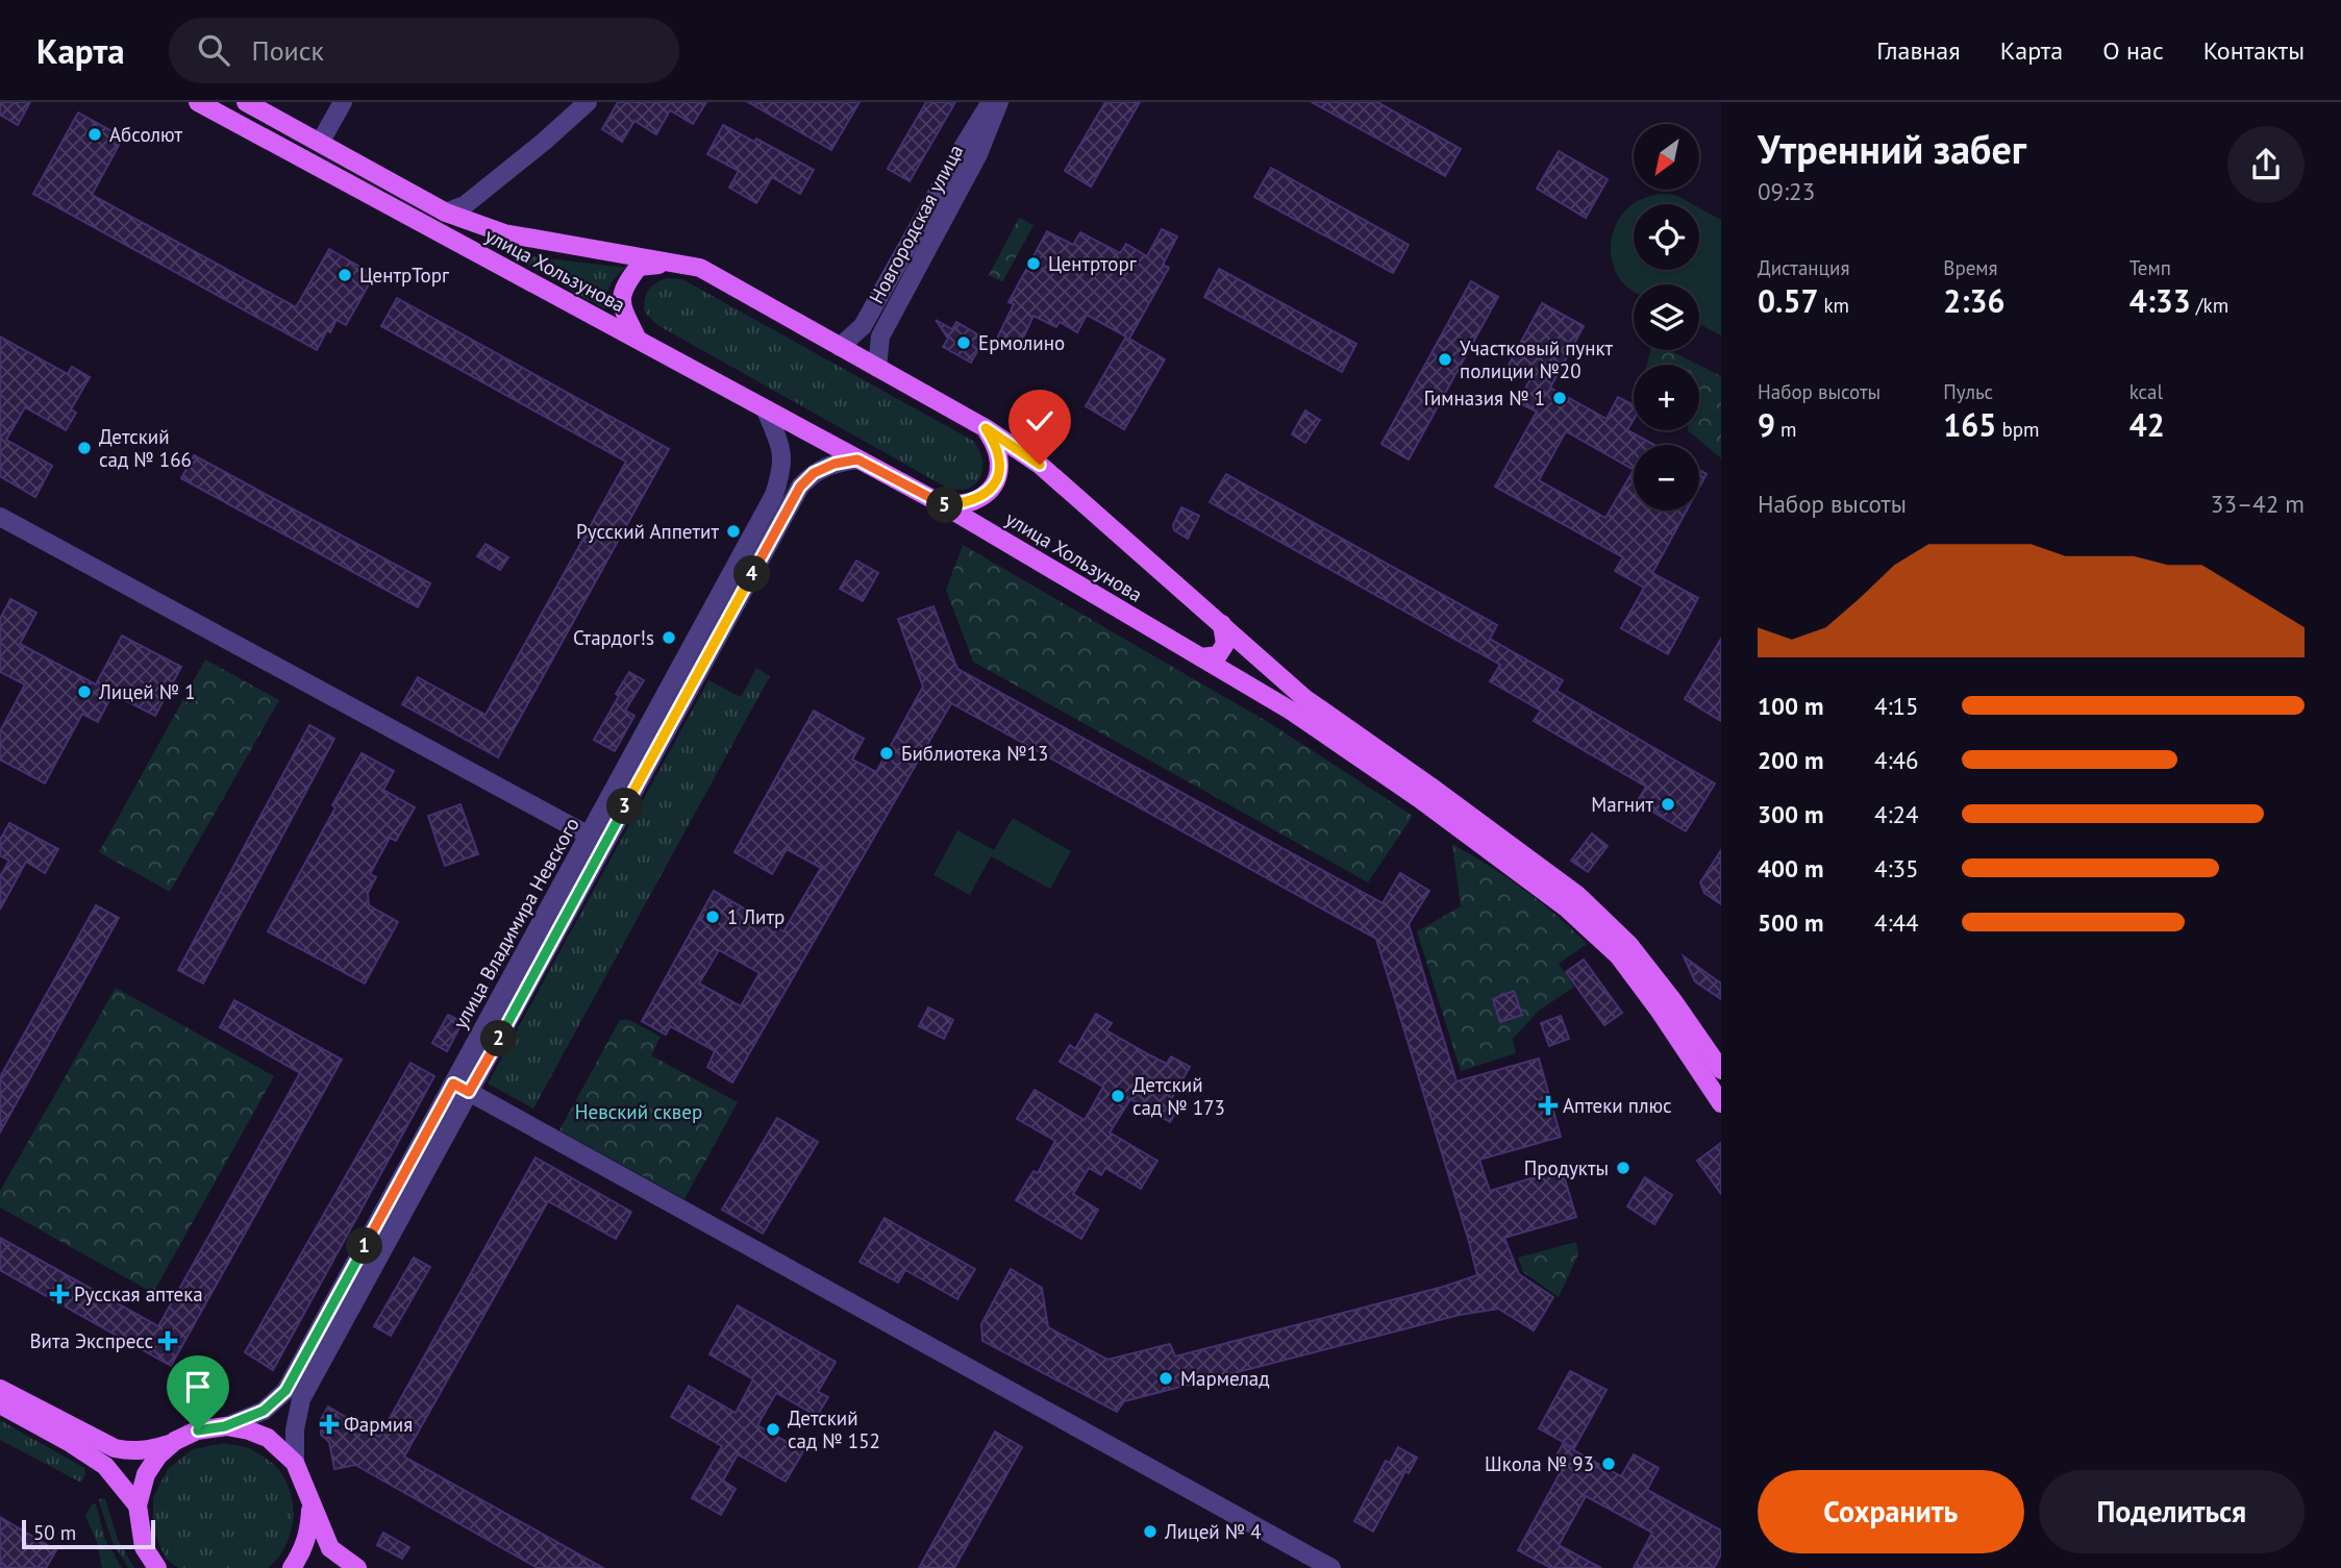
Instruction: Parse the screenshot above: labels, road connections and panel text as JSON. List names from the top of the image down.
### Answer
{
  "streets": {
    "main road": ["улица Хользунова"],
    "street": ["Новгородская улица", "улица Владимира Невского"]
  },
  "crossings": [
    ["Новгородская улица", "улица Хользунова"],
    ["улица Хользунова", "улица Владимира Невского"]
  ],
  "parks": ["Невский сквер"],
  "places": {
    "other": [
      "Абсолют",
      "Центрторг",
      "ЦентрТорг",
      "Ермолино",
      "Участковый пункт полиции №20",
      "Гимназия № 1",
      "Детский сад № 166",
      "Русский Аппетит",
      "Стардог!s",
      "Лицей № 1",
      "Библиотека №13",
      "Магнит",
      "1 Литр",
      "Детский сад № 173",
      "Продукты",
      "Мармелад",
      "Детский сад № 152",
      "Школа № 93",
      "Лицей № 4"
    ],
    "health": [
      "Аптеки плюс",
      "Русская аптека",
      "Вита Экспресс",
      "Фармия"
    ]
  },
  "scale_bar": "50 m",
  "north": "bottom left",
  "page": {
    "header": "Карта",
    "search": "Поиск",
    "nav": [
      "Главная",
      "Карта",
      "О нас",
      "Контакты"
    ],
    "heading": ["Утренний забег", "09:23"],
    "map_buttons": ["+", "−"],
    "stats": [
      ["Дистанция", "0.57 km"],
      ["Время", "2:36"],
      ["Темп", "4:33 /km"],
      ["Набор высоты", "9 m"],
      ["Пульс", "165 bpm"],
      ["kcal", "42"]
    ],
    "chart": ["Набор высоты", "33–42 m"],
    "pins": [
      "5",
      "4",
      "3",
      "2",
      "1"
    ],
    "list": [
      {
        "name": "100 m",
        "note": "4:15"
      },
      {
        "name": "200 m",
        "note": "4:46"
      },
      {
        "name": "300 m",
        "note": "4:24"
      },
      {
        "name": "400 m",
        "note": "4:35"
      },
      {
        "name": "500 m",
        "note": "4:44"
      }
    ],
    "buttons": ["Сохранить", "Поделиться"],
    "scale": "50 m"
  }
}
